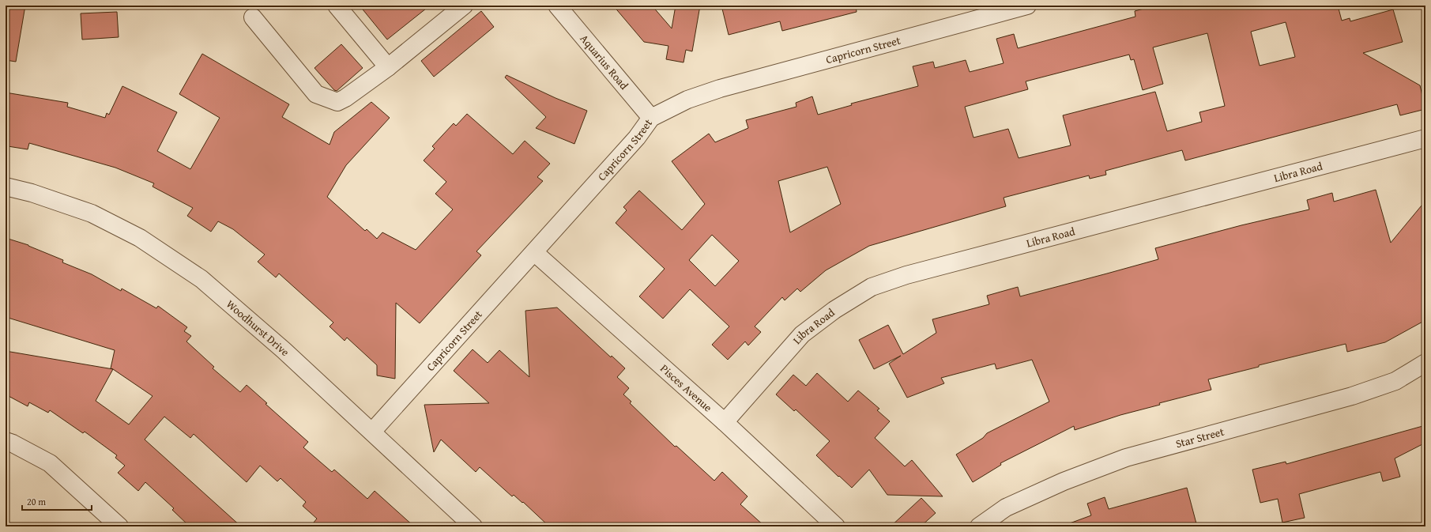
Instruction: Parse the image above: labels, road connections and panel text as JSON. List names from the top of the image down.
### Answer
{
  "streets": {
    "street": [
      "Capricorn Street",
      "Aquarius Road",
      "Libra Road",
      "Woodhurst Drive",
      "Pisces Avenue",
      "Star Street"
    ]
  },
  "crossings": [
    ["Capricorn Street", "Aquarius Road"],
    ["Capricorn Street", "Woodhurst Drive"],
    ["Capricorn Street", "Pisces Avenue"],
    ["Libra Road", "Pisces Avenue"]
  ],
  "scale_bar": "20 m"
}
